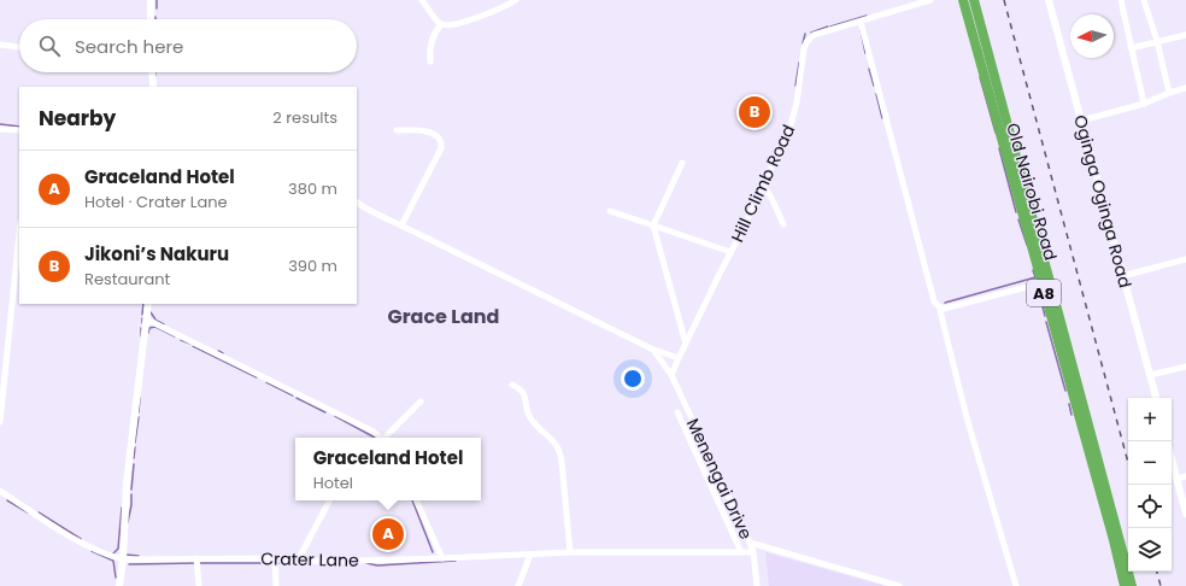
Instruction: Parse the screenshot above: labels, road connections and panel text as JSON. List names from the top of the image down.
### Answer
{
  "streets": {
    "highway": ["Old Nairobi Road", "A8"],
    "street": [
      "Hill Climb Road",
      "Oginga Oginga Road",
      "Menengai Drive",
      "Crater Lane"
    ]
  },
  "crossings": [
    ["Hill Climb Road", "Menengai Drive"],
    ["Menengai Drive", "Crater Lane"]
  ],
  "districts": ["Grace Land"],
  "north": "left",
  "page": {
    "search": "Search here",
    "heading": ["Nearby", "2 results"],
    "pins": ["B", "A"],
    "list": [
      {
        "mark": "A",
        "name": "Graceland Hotel",
        "note": "Hotel · Crater Lane",
        "value": "380 m"
      },
      {
        "mark": "B",
        "name": "Jikoni’s Nakuru",
        "note": "Restaurant",
        "value": "390 m"
      }
    ],
    "map_buttons": ["+", "−"],
    "popup": ["Graceland Hotel", "Hotel"]
  }
}
